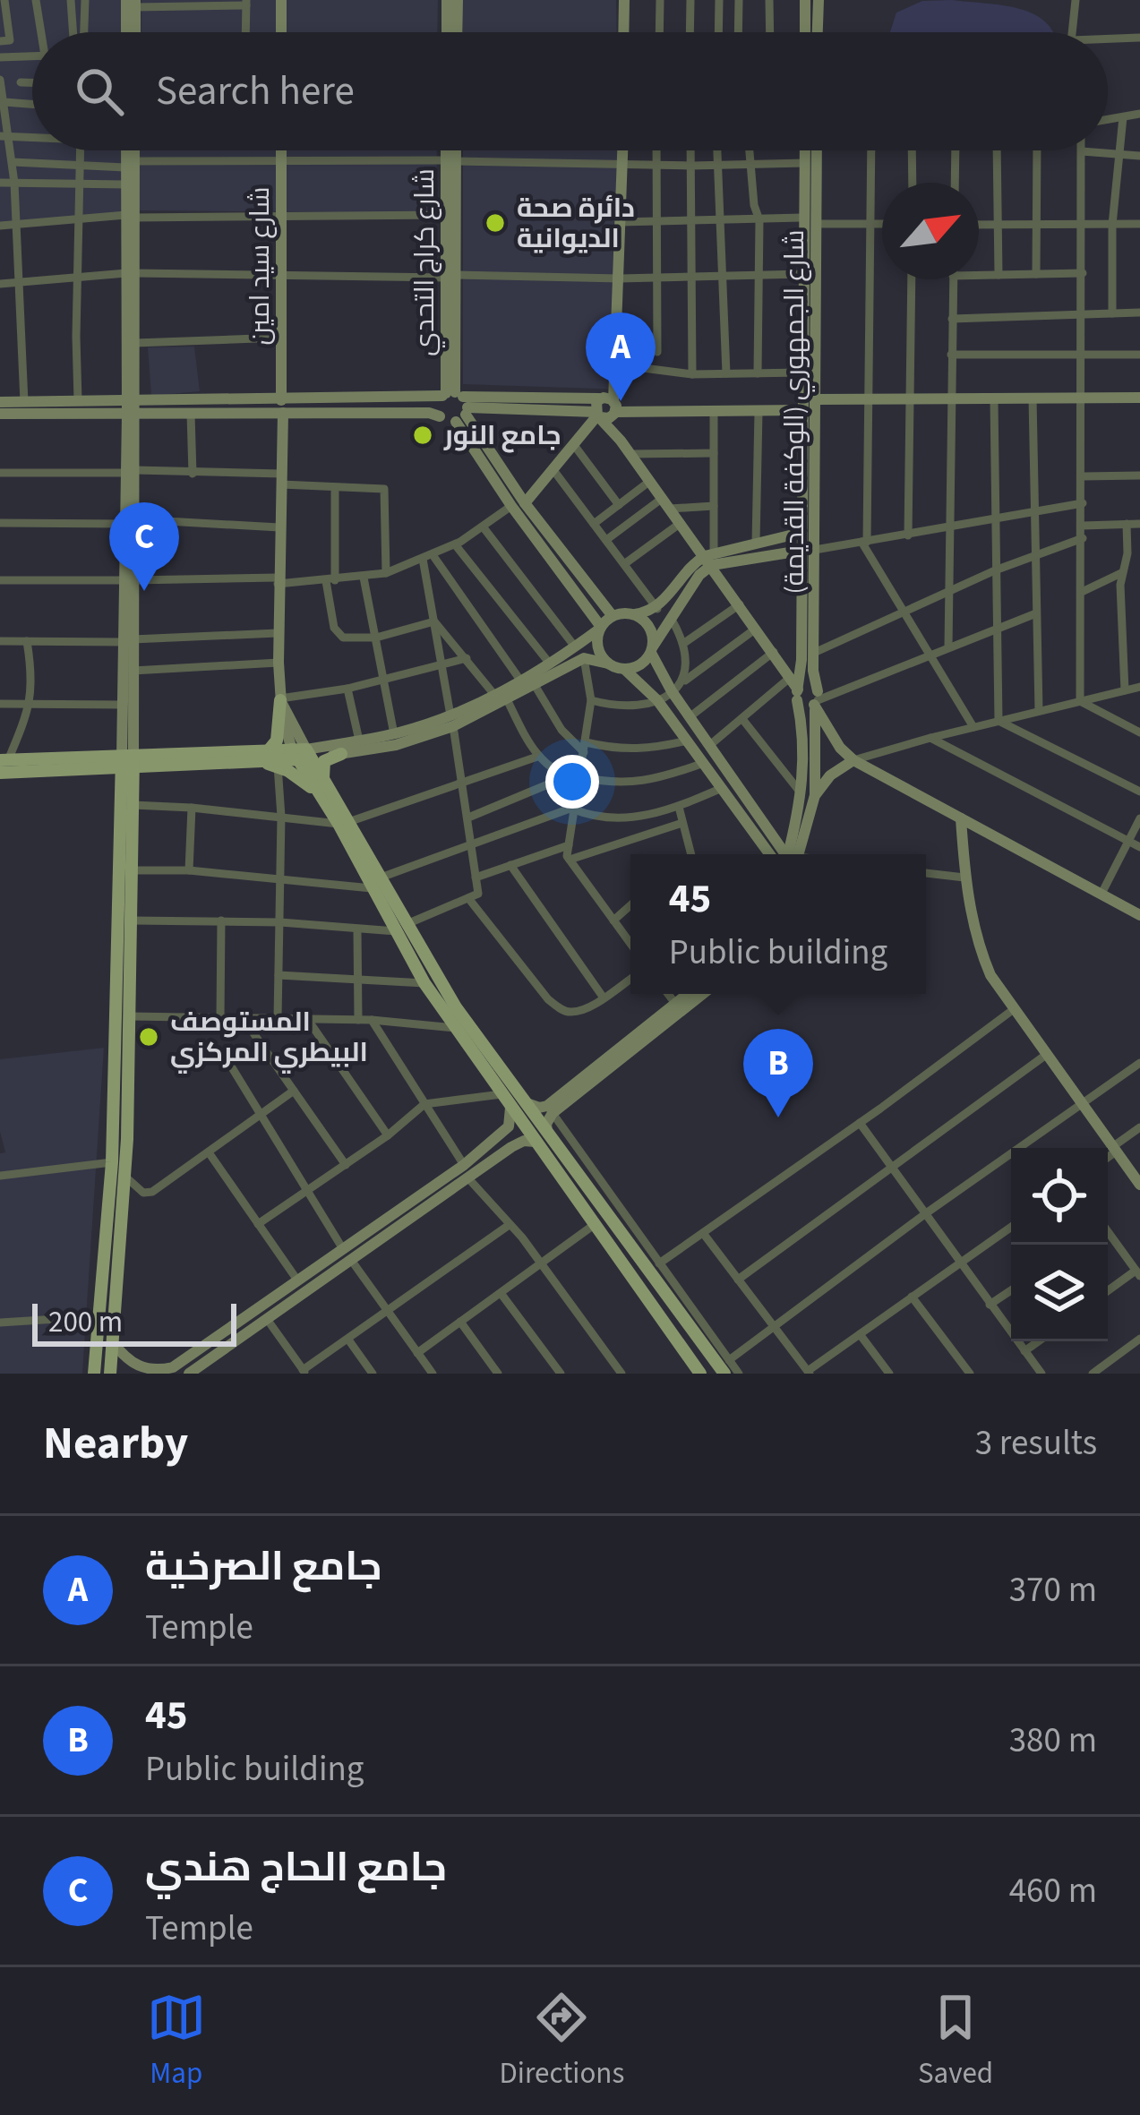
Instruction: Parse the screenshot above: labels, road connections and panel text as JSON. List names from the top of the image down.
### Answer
{
  "streets": {
    "main road": ["شارع كراج التحدي", "شارع سيد امين", "شارع الجمهوري (الوكفة القديمة)"]
  },
  "places": ["دائرة صحة الديوانية", "جامع النور", "المستوصف البيطري المركزي"],
  "scale_bar": "200 m",
  "north": "top right",
  "page": {
    "search": "Search here",
    "pins": ["A", "C", "B"],
    "popup": ["45", "Public building"],
    "scale": "200 m",
    "heading": ["Nearby", "3 results"],
    "list": [
      {
        "mark": "A",
        "name": "جامع الصرخية",
        "note": "Temple",
        "value": "370 m"
      },
      {
        "mark": "B",
        "name": "45",
        "note": "Public building",
        "value": "380 m"
      },
      {
        "mark": "C",
        "name": "جامع الحاج هندي",
        "note": "Temple",
        "value": "460 m"
      }
    ],
    "nav": ["Map", "Directions", "Saved"]
  }
}
